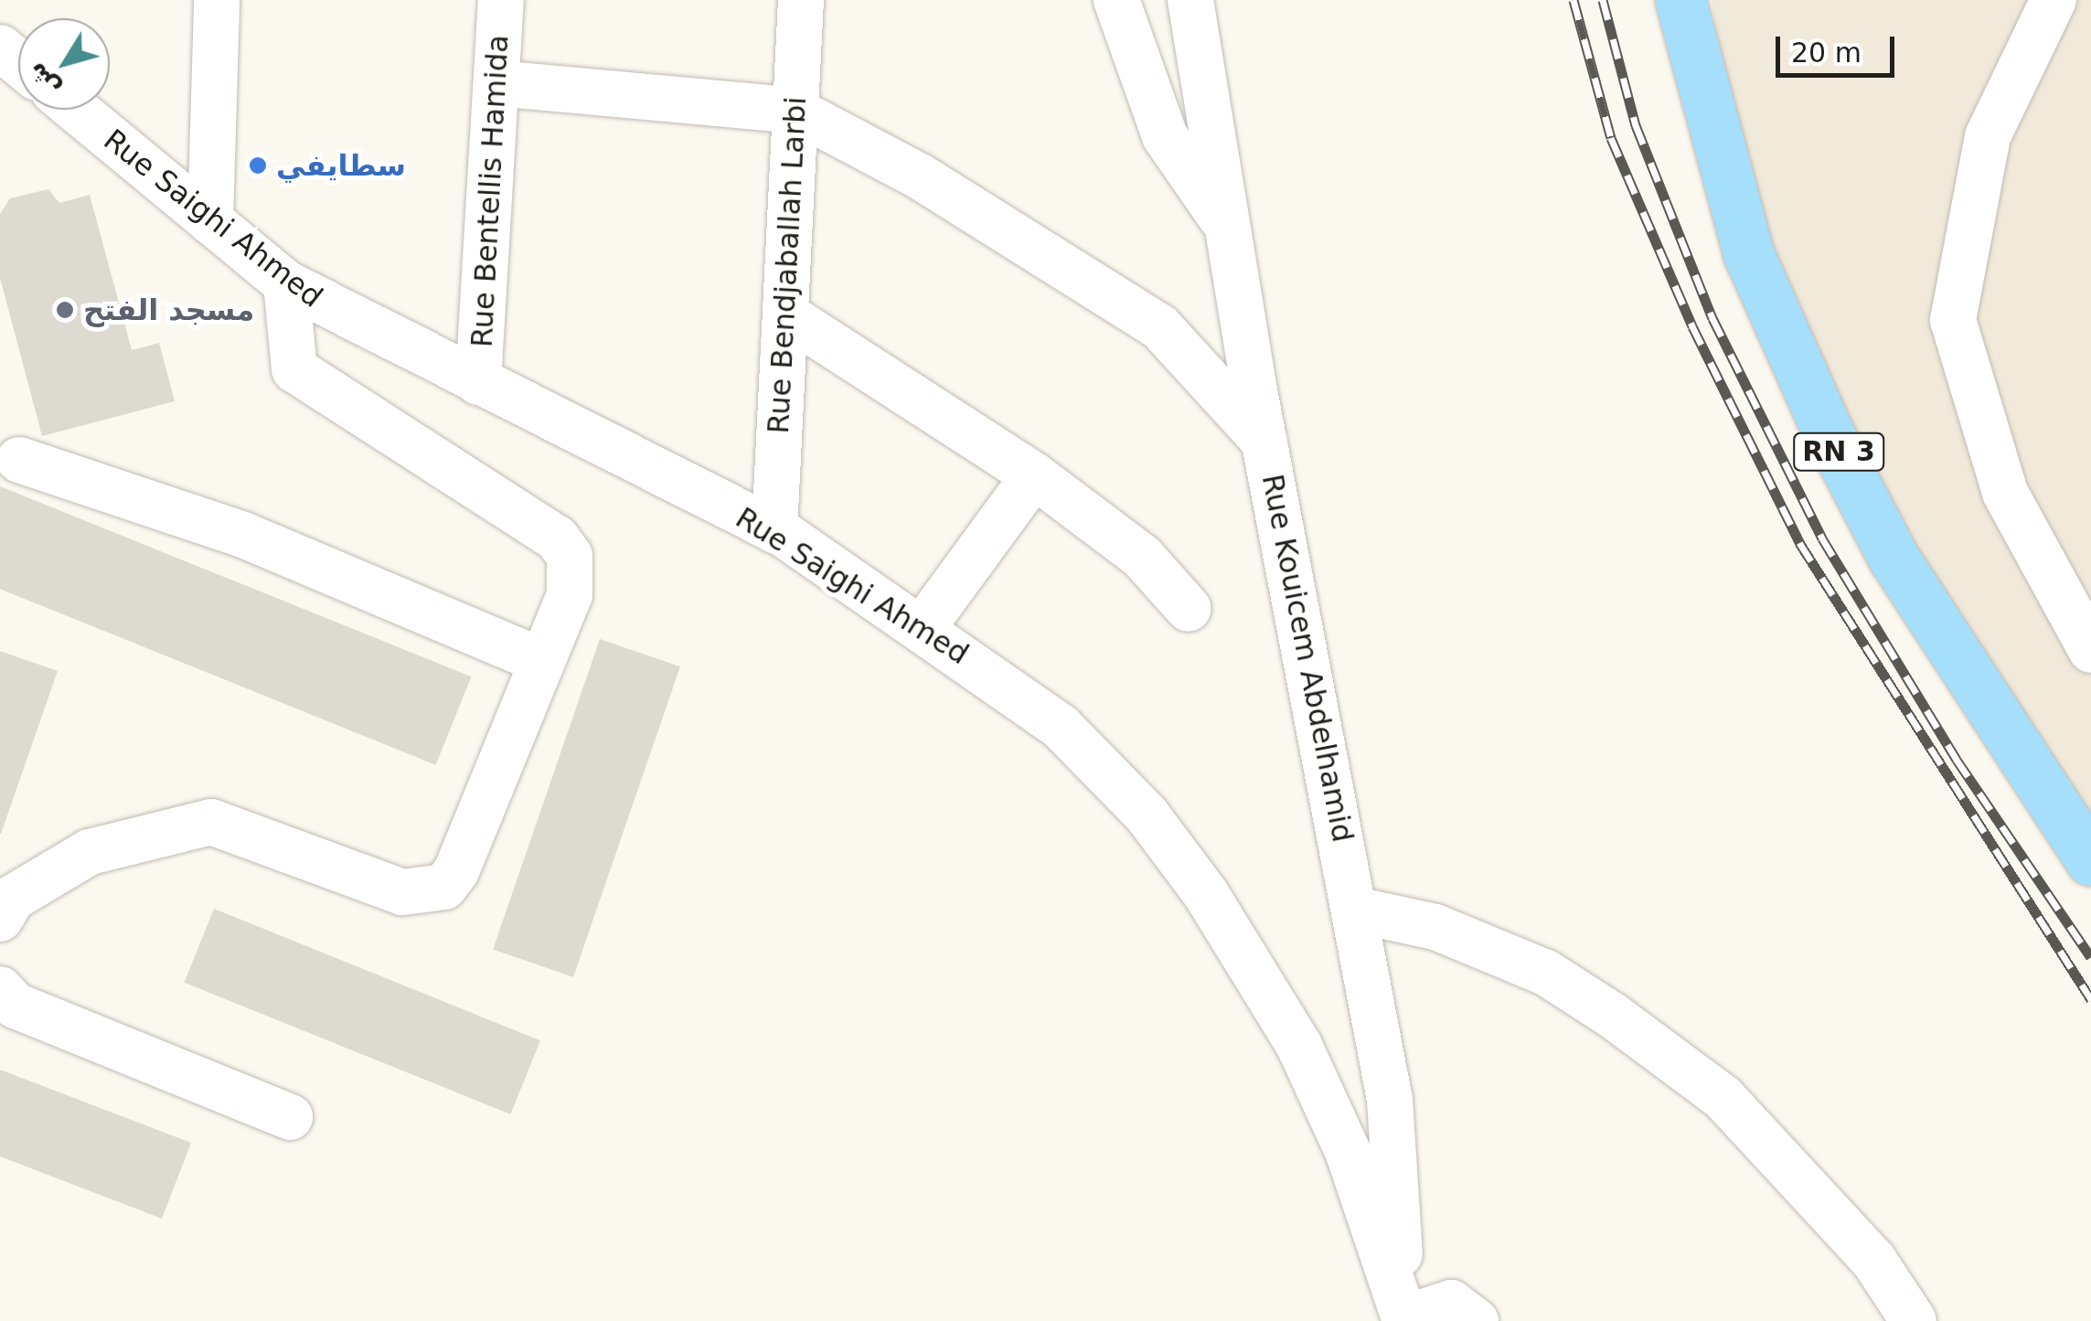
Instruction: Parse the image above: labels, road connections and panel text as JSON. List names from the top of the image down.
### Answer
{
  "streets": {
    "main road": ["RN 3"],
    "street": [
      "Rue Bentellis Hamida",
      "Rue Saighi Ahmed",
      "Rue Bendjaballah Larbi",
      "Rue Kouicem Abdelhamid"
    ]
  },
  "crossings": [
    ["Rue Bentellis Hamida", "Rue Saighi Ahmed"],
    ["Rue Saighi Ahmed", "Rue Bendjaballah Larbi"],
    ["Rue Saighi Ahmed", "Rue Kouicem Abdelhamid"]
  ],
  "places": ["سطايفي", "مسجد الفتح"],
  "scale_bar": "20 m",
  "north": "bottom left"
}
